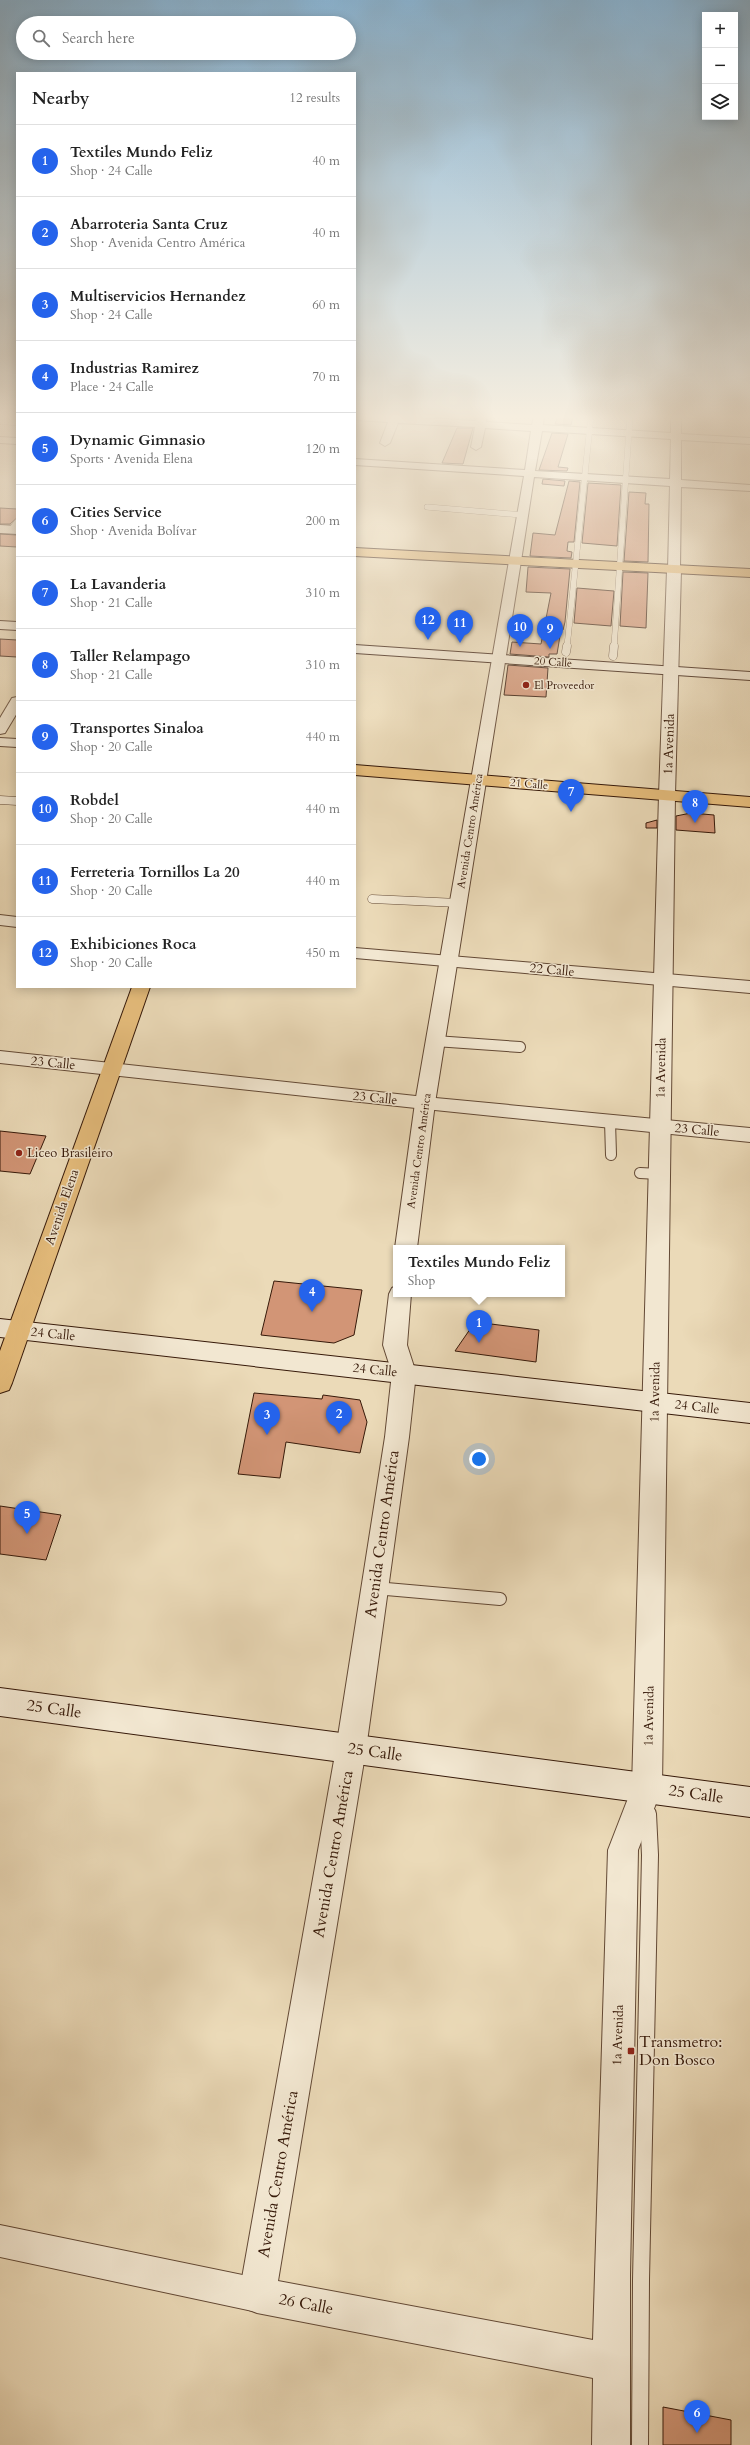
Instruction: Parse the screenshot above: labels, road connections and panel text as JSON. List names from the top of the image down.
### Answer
{
  "streets": {
    "main road": ["21 Calle", "Avenida Elena"],
    "street": [
      "20 Calle",
      "1a Avenida",
      "Avenida Centro América",
      "22 Calle",
      "23 Calle",
      "24 Calle",
      "25 Calle",
      "26 Calle"
    ]
  },
  "crossings": [
    ["20 Calle", "1a Avenida"],
    ["20 Calle", "Avenida Centro América"],
    ["1a Avenida", "21 Calle"],
    ["1a Avenida", "22 Calle"],
    ["1a Avenida", "23 Calle"],
    ["1a Avenida", "24 Calle"],
    ["1a Avenida", "25 Calle"],
    ["1a Avenida", "26 Calle"],
    ["21 Calle", "Avenida Centro América"],
    ["Avenida Centro América", "22 Calle"],
    ["Avenida Centro América", "23 Calle"],
    ["Avenida Centro América", "24 Calle"],
    ["Avenida Centro América", "25 Calle"],
    ["Avenida Centro América", "26 Calle"],
    ["23 Calle", "Avenida Elena"],
    ["Avenida Elena", "24 Calle"]
  ],
  "places": {
    "other": ["El Proveedor", "Liceo Brasileiro"],
    "transit": ["Transmetro: Don Bosco"]
  },
  "page": {
    "map_buttons": ["+", "−"],
    "search": "Search here",
    "heading": ["Nearby", "12 results"],
    "list": [
      {
        "mark": "1",
        "name": "Textiles Mundo Feliz",
        "note": "Shop · 24 Calle",
        "value": "40 m"
      },
      {
        "mark": "2",
        "name": "Abarroteria Santa Cruz",
        "note": "Shop · Avenida Centro América",
        "value": "40 m"
      },
      {
        "mark": "3",
        "name": "Multiservicios Hernandez",
        "note": "Shop · 24 Calle",
        "value": "60 m"
      },
      {
        "mark": "4",
        "name": "Industrias Ramirez",
        "note": "Place · 24 Calle",
        "value": "70 m"
      },
      {
        "mark": "5",
        "name": "Dynamic Gimnasio",
        "note": "Sports · Avenida Elena",
        "value": "120 m"
      },
      {
        "mark": "6",
        "name": "Cities Service",
        "note": "Shop · Avenida Bolívar",
        "value": "200 m"
      },
      {
        "mark": "7",
        "name": "La Lavanderia",
        "note": "Shop · 21 Calle",
        "value": "310 m"
      },
      {
        "mark": "8",
        "name": "Taller Relampago",
        "note": "Shop · 21 Calle",
        "value": "310 m"
      },
      {
        "mark": "9",
        "name": "Transportes Sinaloa",
        "note": "Shop · 20 Calle",
        "value": "440 m"
      },
      {
        "mark": "10",
        "name": "Robdel",
        "note": "Shop · 20 Calle",
        "value": "440 m"
      },
      {
        "mark": "11",
        "name": "Ferreteria Tornillos La 20",
        "note": "Shop · 20 Calle",
        "value": "440 m"
      },
      {
        "mark": "12",
        "name": "Exhibiciones Roca",
        "note": "Shop · 20 Calle",
        "value": "450 m"
      }
    ],
    "pins": [
      "12",
      "11",
      "10",
      "9",
      "7",
      "8",
      "4",
      "1",
      "2",
      "3",
      "5",
      "6"
    ],
    "popup": ["Textiles Mundo Feliz", "Shop"]
  }
}
